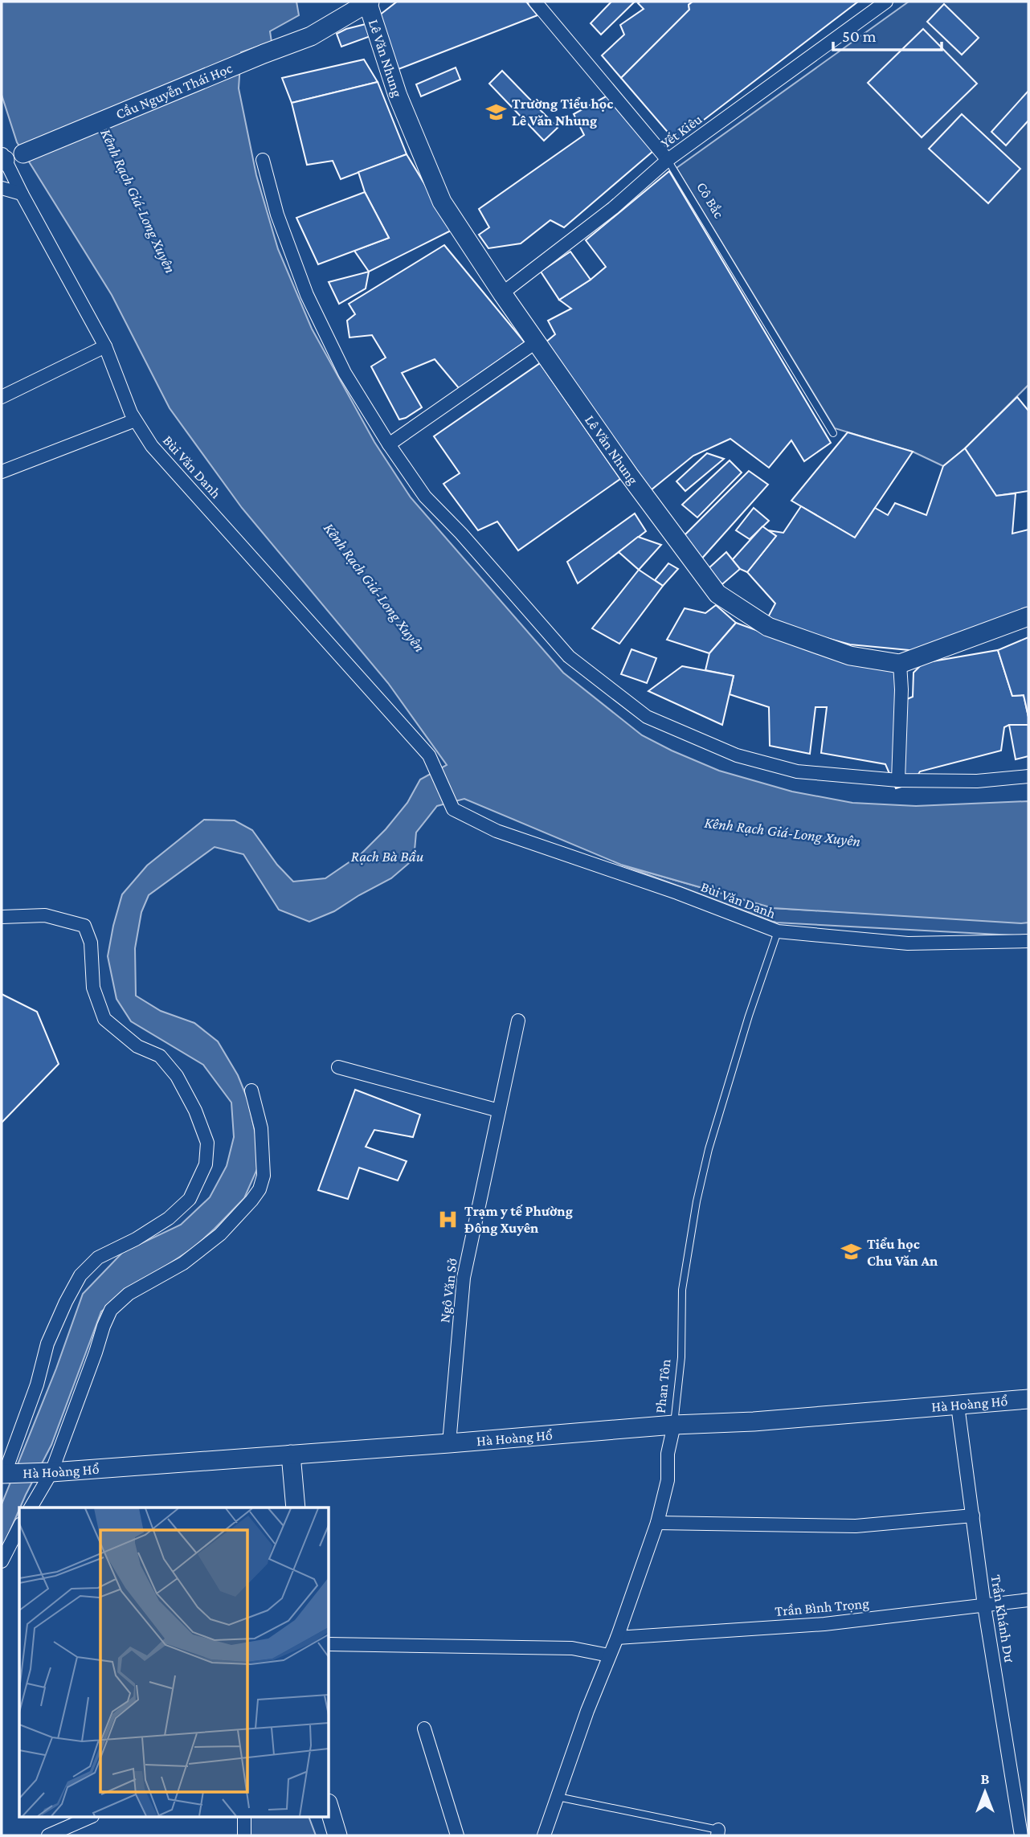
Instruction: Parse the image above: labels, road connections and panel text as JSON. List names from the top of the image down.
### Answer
{
  "streets": {
    "street": [
      "Lê Văn Nhung",
      "Cầu Nguyễn Thái Học",
      "Yết Kiêu",
      "Cô Bắc",
      "Bùi Văn Danh",
      "Ngô Văn Sở",
      "Phan Tôn",
      "Hà Hoàng Hổ",
      "Trần Bình Trọng",
      "Trần Khánh Dư"
    ]
  },
  "crossings": [
    ["Lê Văn Nhung", "Cầu Nguyễn Thái Học"],
    ["Lê Văn Nhung", "Yết Kiêu"],
    ["Yết Kiêu", "Cô Bắc"],
    ["Bùi Văn Danh", "Phan Tôn"],
    ["Ngô Văn Sở", "Hà Hoàng Hổ"],
    ["Phan Tôn", "Hà Hoàng Hổ"],
    ["Phan Tôn", "Trần Bình Trọng"],
    ["Hà Hoàng Hổ", "Trần Khánh Dư"],
    ["Trần Bình Trọng", "Trần Khánh Dư"]
  ],
  "water": ["Kênh Rạch Giá-Long Xuyên", "Rạch Bà Bầu"],
  "places": {
    "school or university": ["Trường Tiểu học Lê Văn Nhung", "Tiểu học Chu Văn An"],
    "hospital": ["Trạm y tế Phường Đông Xuyên"]
  },
  "scale_bar": "50 m",
  "north": "top"
}
